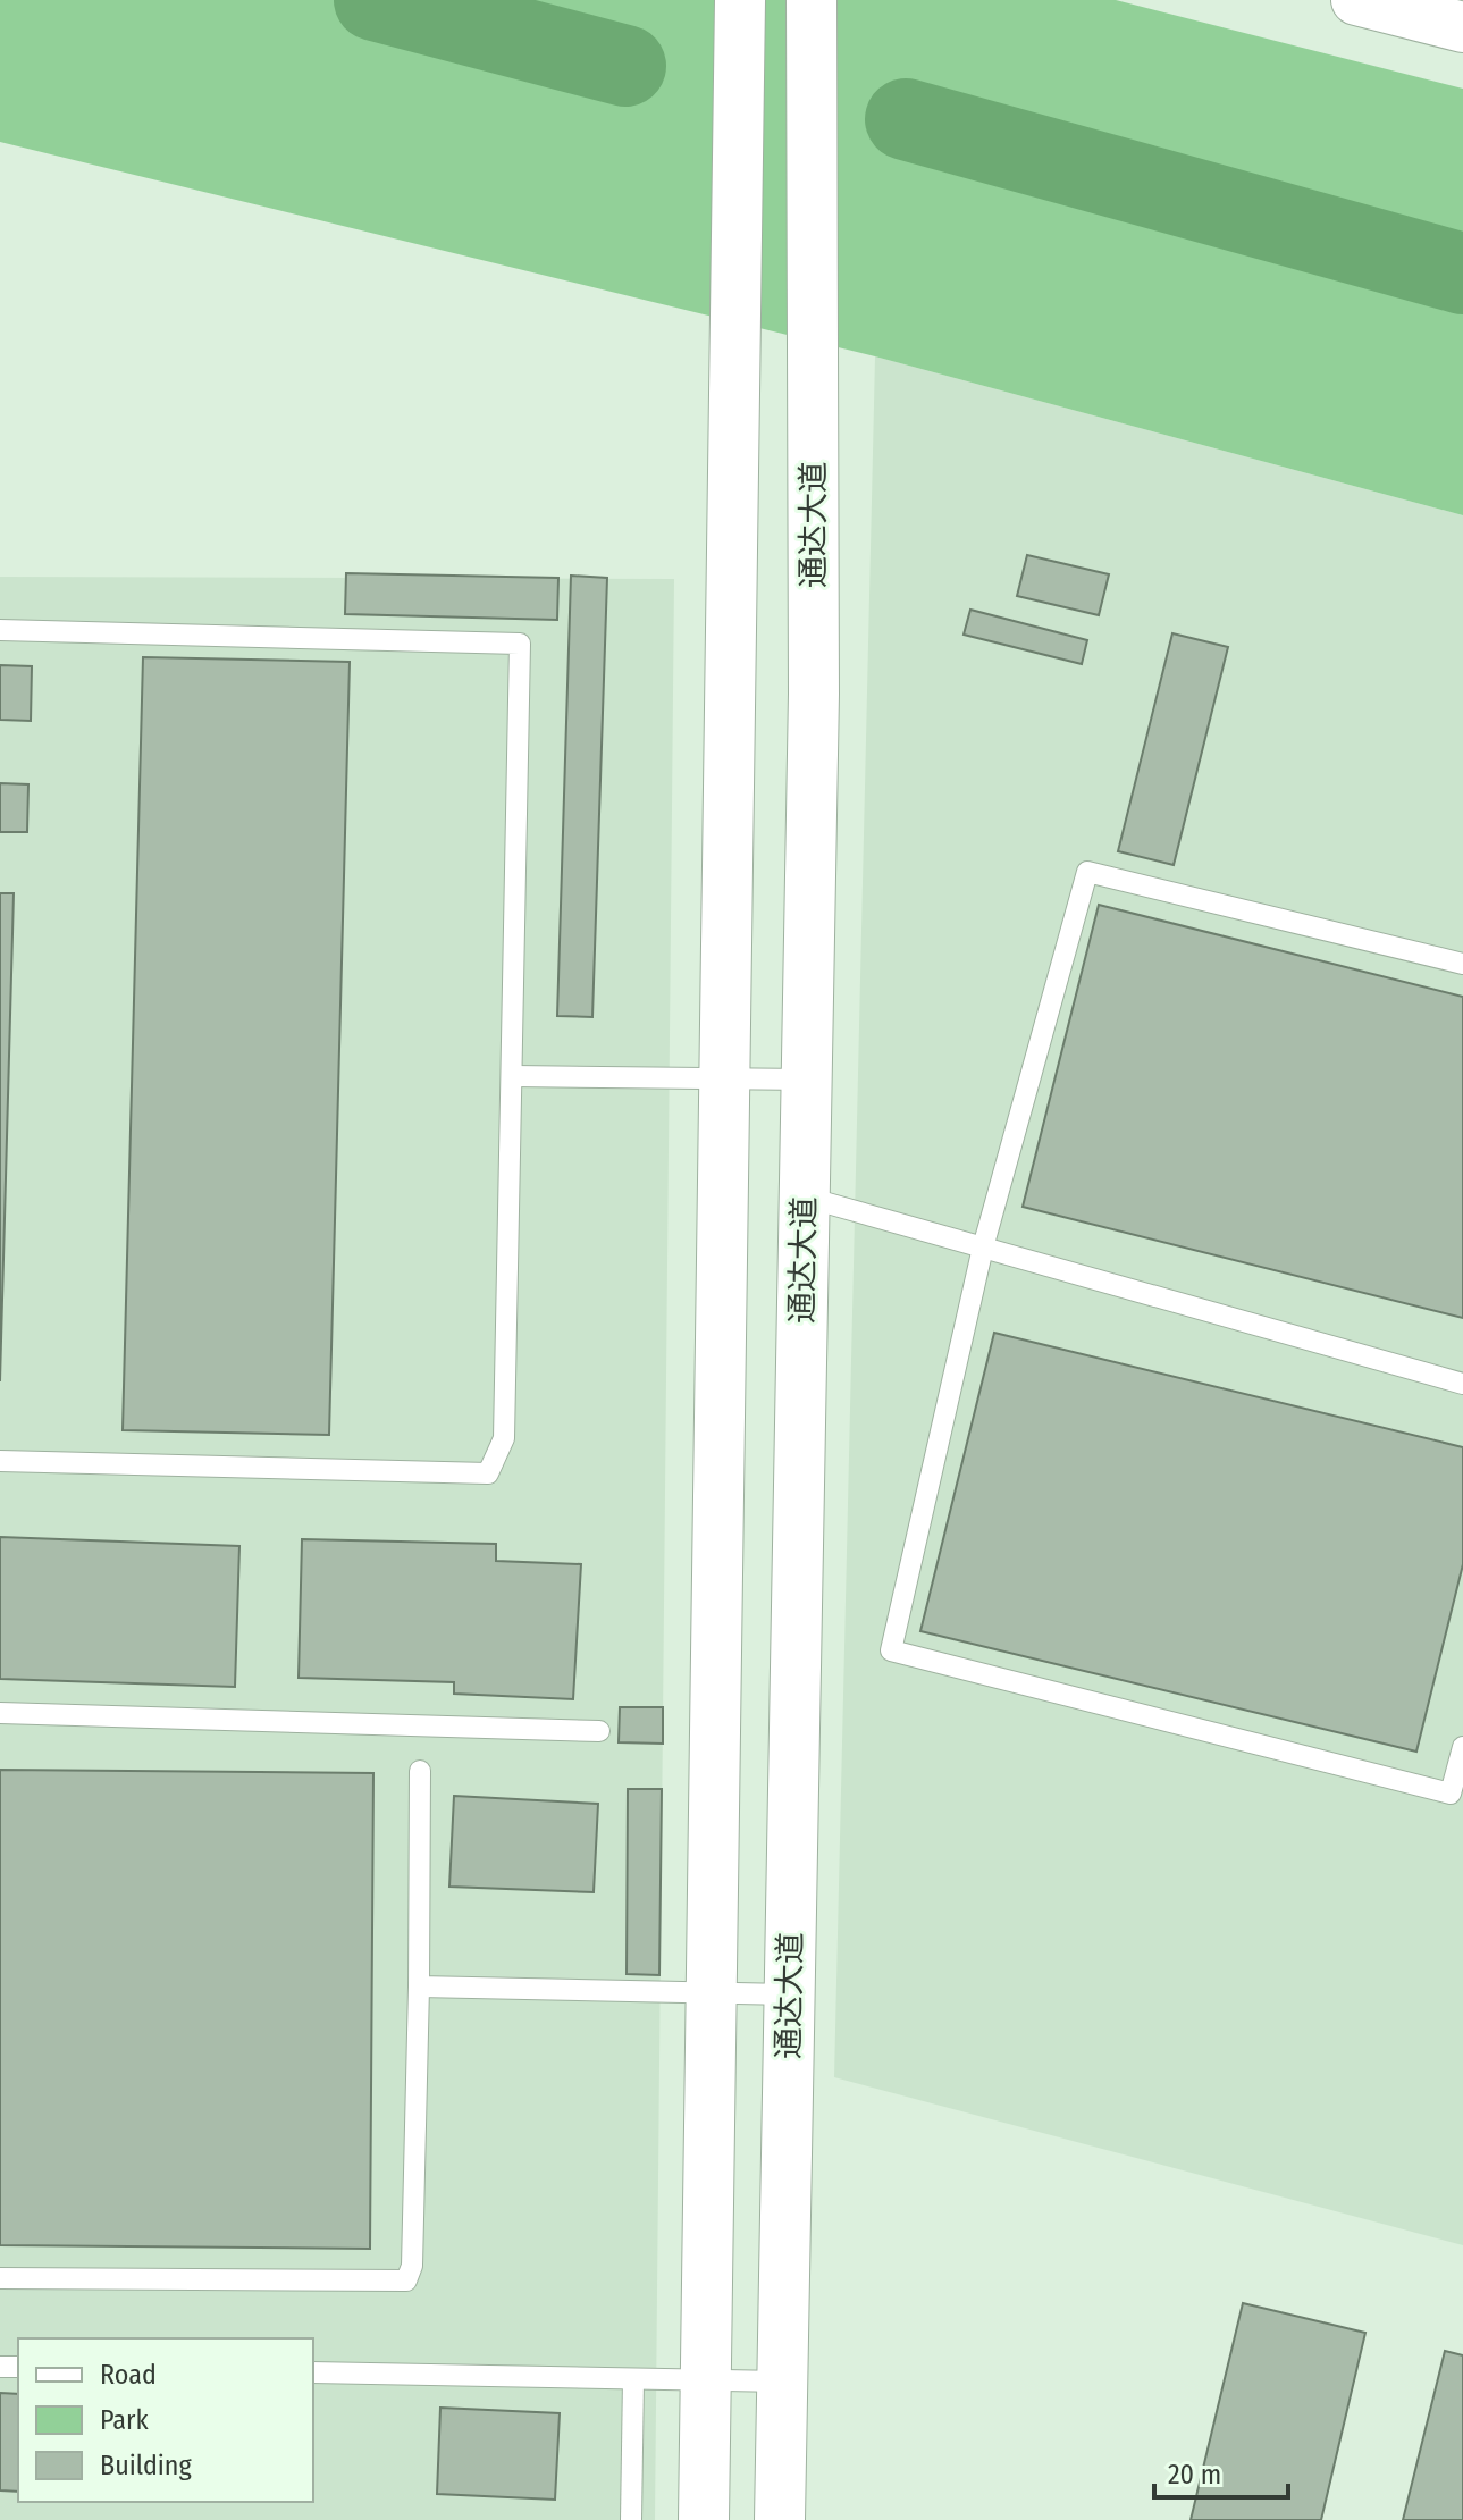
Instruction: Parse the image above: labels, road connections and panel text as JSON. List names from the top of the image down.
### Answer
{
  "streets": {
    "main road": ["通达大道"]
  },
  "legend": ["Road", "Park", "Building"],
  "scale_bar": "20 m"
}
